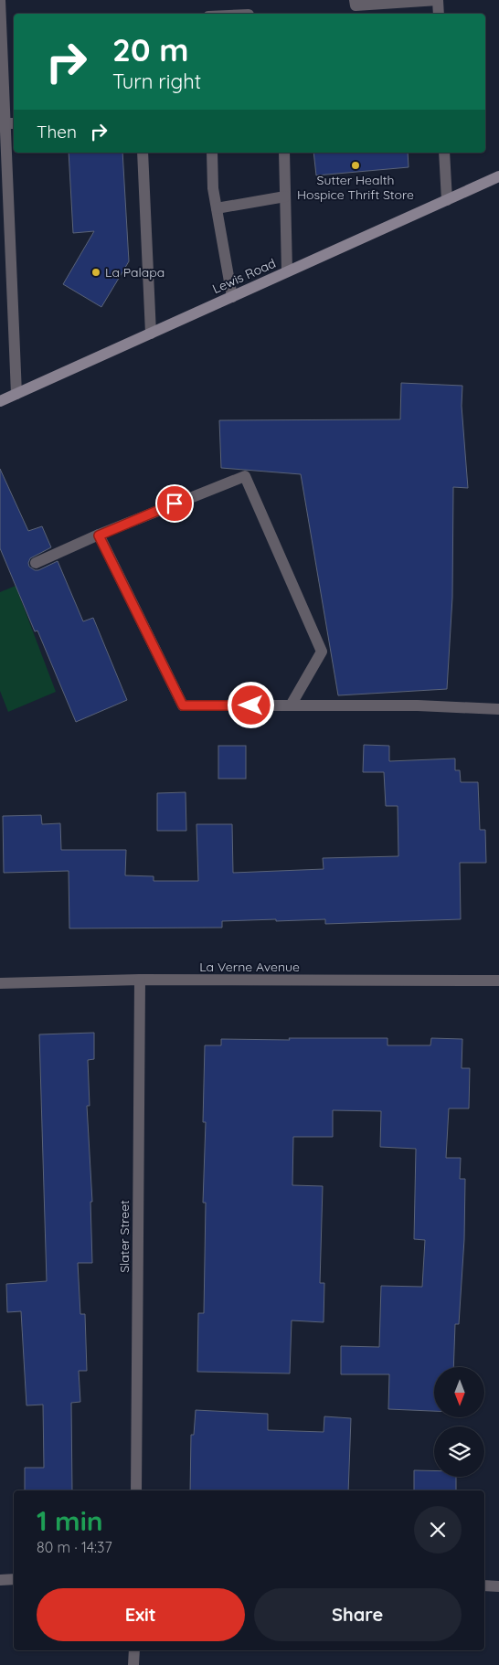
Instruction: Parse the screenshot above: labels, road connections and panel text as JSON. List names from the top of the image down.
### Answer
{
  "streets": {
    "main road": ["Lewis Road"],
    "street": ["La Verne Avenue", "Slater Street"]
  },
  "crossings": [
    ["La Verne Avenue", "Slater Street"]
  ],
  "places": ["Sutter Health Hospice Thrift Store", "La Palapa"],
  "north": "bottom",
  "page": {
    "turn": ["20 m", "Turn right"],
    "then": "Then",
    "heading": ["1 min", "80 m · 14:37"],
    "buttons": ["Exit", "Share"]
  }
}
